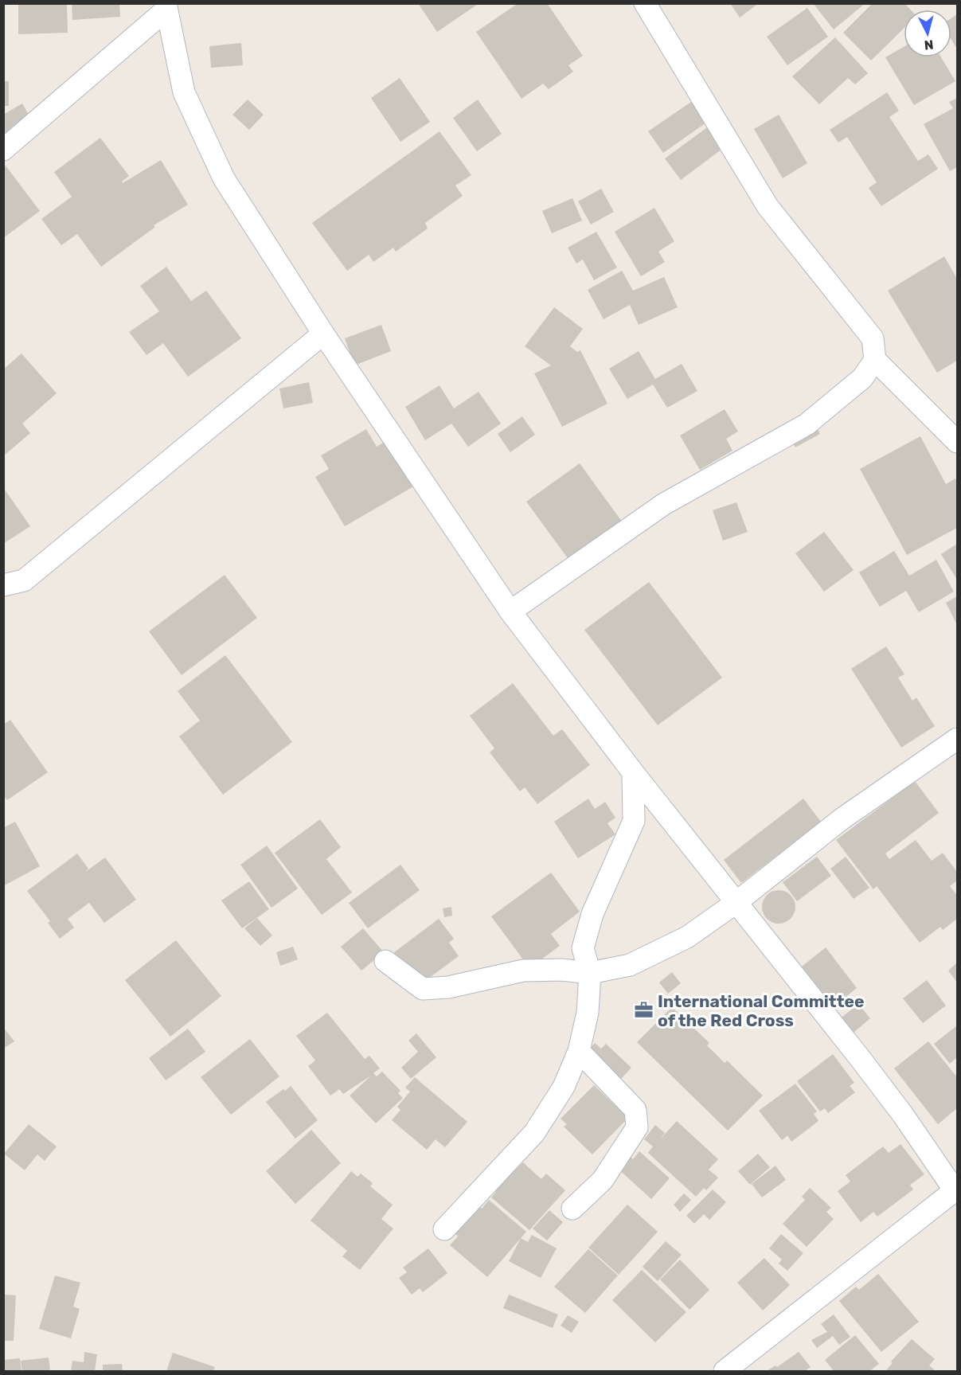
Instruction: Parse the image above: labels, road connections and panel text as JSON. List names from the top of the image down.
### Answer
{
  "places": {
    "office": ["International Committee of the Red Cross"]
  },
  "north": "bottom"
}
